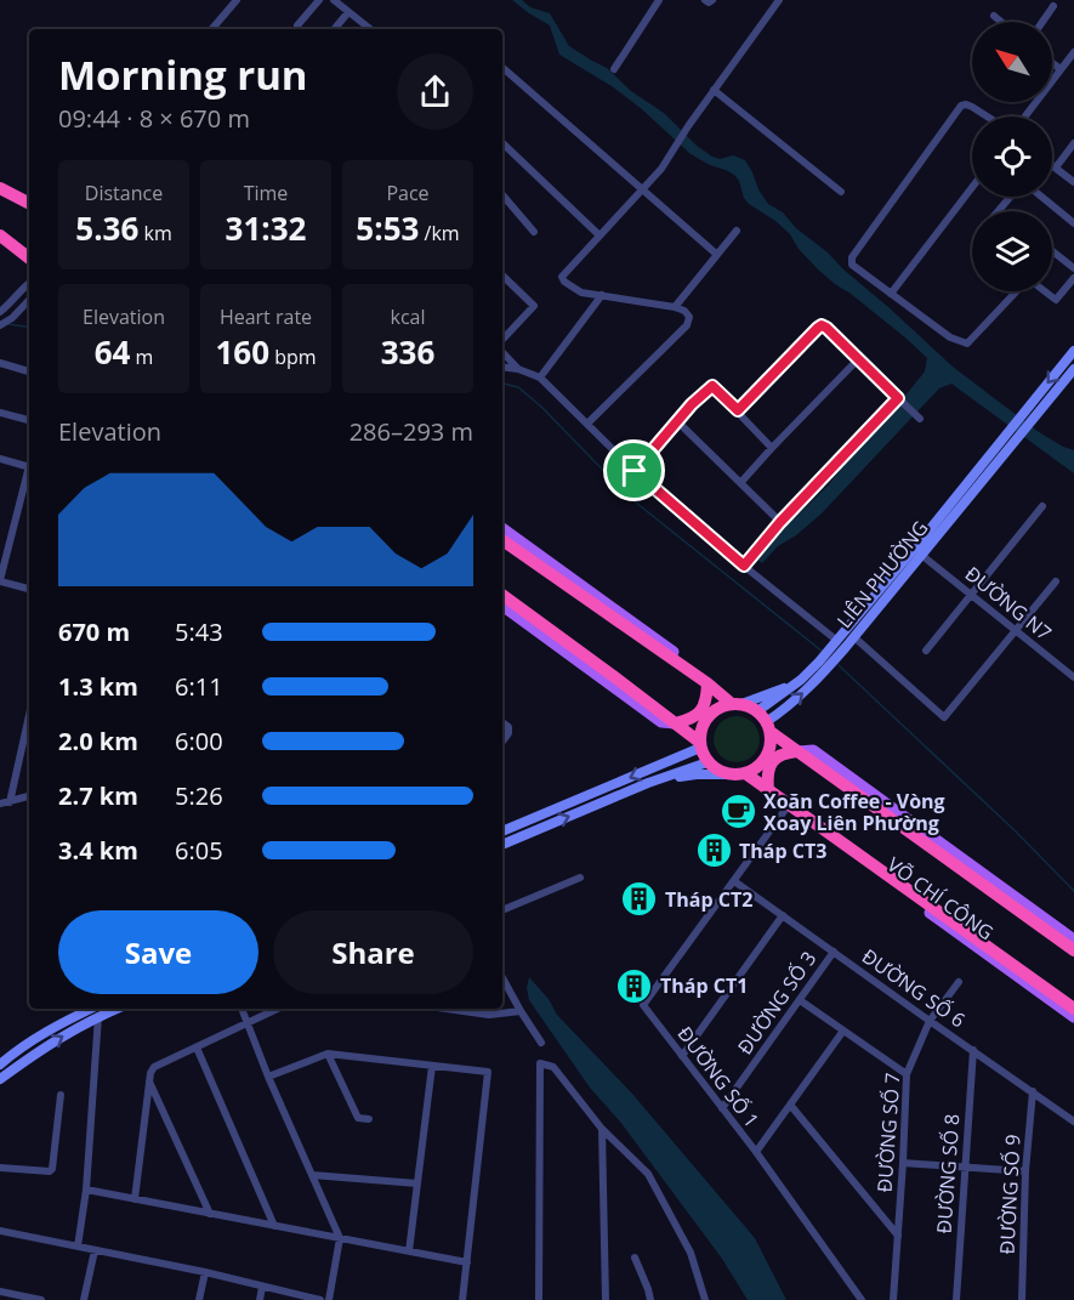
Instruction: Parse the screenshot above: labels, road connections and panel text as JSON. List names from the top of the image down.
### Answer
{
  "streets": {
    "highway": ["VÕ CHÍ CÔNG"],
    "street": [
      "LIÊN PHƯỜNG",
      "ĐƯỜNG N7",
      "ĐƯỜNG SỐ 6",
      "ĐƯỜNG SỐ 3",
      "ĐƯỜNG SỐ 1",
      "ĐƯỜNG SỐ 7",
      "ĐƯỜNG SỐ 8",
      "ĐƯỜNG SỐ 9"
    ]
  },
  "crossings": [
    ["LIÊN PHƯỜNG", "ĐƯỜNG N7"],
    ["LIÊN PHƯỜNG", "VÕ CHÍ CÔNG"],
    ["VÕ CHÍ CÔNG", "ĐƯỜNG SỐ 1"],
    ["ĐƯỜNG SỐ 6", "ĐƯỜNG SỐ 3"],
    ["ĐƯỜNG SỐ 6", "ĐƯỜNG SỐ 1"],
    ["ĐƯỜNG SỐ 6", "ĐƯỜNG SỐ 7"],
    ["ĐƯỜNG SỐ 6", "ĐƯỜNG SỐ 8"],
    ["ĐƯỜNG SỐ 6", "ĐƯỜNG SỐ 9"],
    ["ĐƯỜNG SỐ 3", "ĐƯỜNG SỐ 1"]
  ],
  "places": {
    "cafe": ["Xoăn Coffee - Vòng Xoay Liên Phường"],
    "building": ["Tháp CT3", "Tháp CT2", "Tháp CT1"]
  },
  "north": "top left",
  "page": {
    "heading": ["Morning run", "09:44 · 8 × 670 m"],
    "stats": [
      ["Distance", "5.36 km"],
      ["Time", "31:32"],
      ["Pace", "5:53 /km"],
      ["Elevation", "64 m"],
      ["Heart rate", "160 bpm"],
      ["kcal", "336"]
    ],
    "chart": ["Elevation", "286–293 m"],
    "list": [
      {
        "name": "670 m",
        "note": "5:43"
      },
      {
        "name": "1.3 km",
        "note": "6:11"
      },
      {
        "name": "2.0 km",
        "note": "6:00"
      },
      {
        "name": "2.7 km",
        "note": "5:26"
      },
      {
        "name": "3.4 km",
        "note": "6:05"
      }
    ],
    "buttons": ["Save", "Share"]
  }
}
